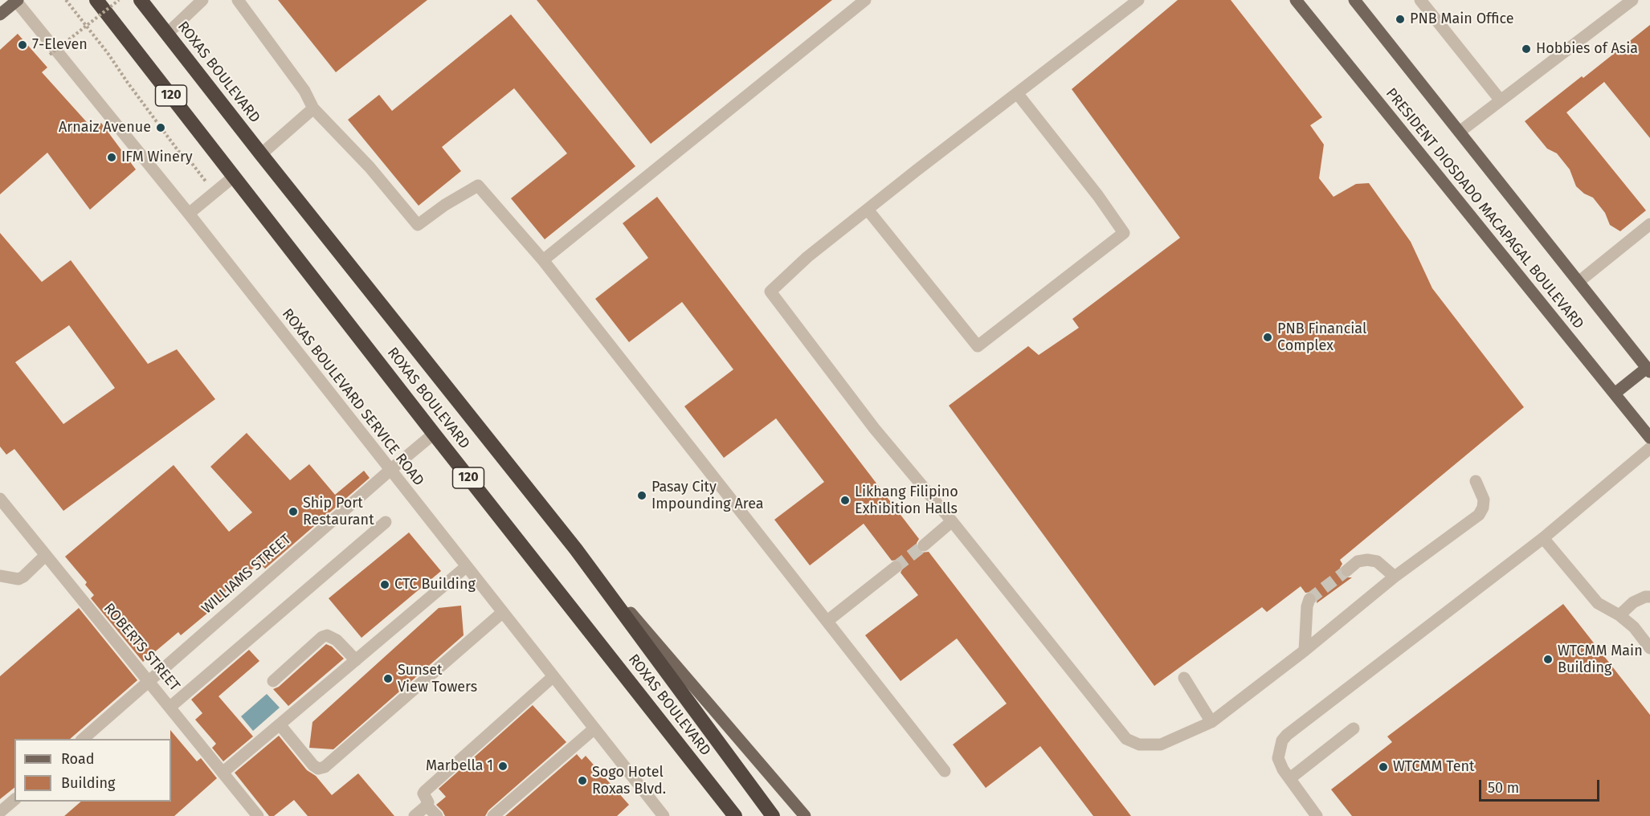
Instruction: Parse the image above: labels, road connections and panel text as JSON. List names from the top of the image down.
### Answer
{
  "streets": {
    "highway": ["ROXAS BOULEVARD", "120"],
    "main road": ["PRESIDENT DIOSDADO MACAPAGAL BOULEVARD"],
    "street": ["ROXAS BOULEVARD SERVICE ROAD", "WILLIAMS STREET", "ROBERTS STREET"]
  },
  "crossings": [
    ["ROXAS BOULEVARD", "WILLIAMS STREET"],
    ["ROXAS BOULEVARD SERVICE ROAD", "WILLIAMS STREET"],
    ["WILLIAMS STREET", "ROBERTS STREET"]
  ],
  "places": [
    "PNB Main Office",
    "7-Eleven",
    "Hobbies of Asia",
    "Arnaiz Avenue",
    "IFM Winery",
    "PNB Financial Complex",
    "Pasay City Impounding Area",
    "Likhang Filipino Exhibition Halls",
    "Ship Port Restaurant",
    "CTC Building",
    "WTCMM Main Building",
    "Sunset View Towers",
    "Marbella 1",
    "WTCMM Tent",
    "Sogo Hotel Roxas Blvd."
  ],
  "legend": ["Road", "Building"],
  "scale_bar": "50 m"
}
